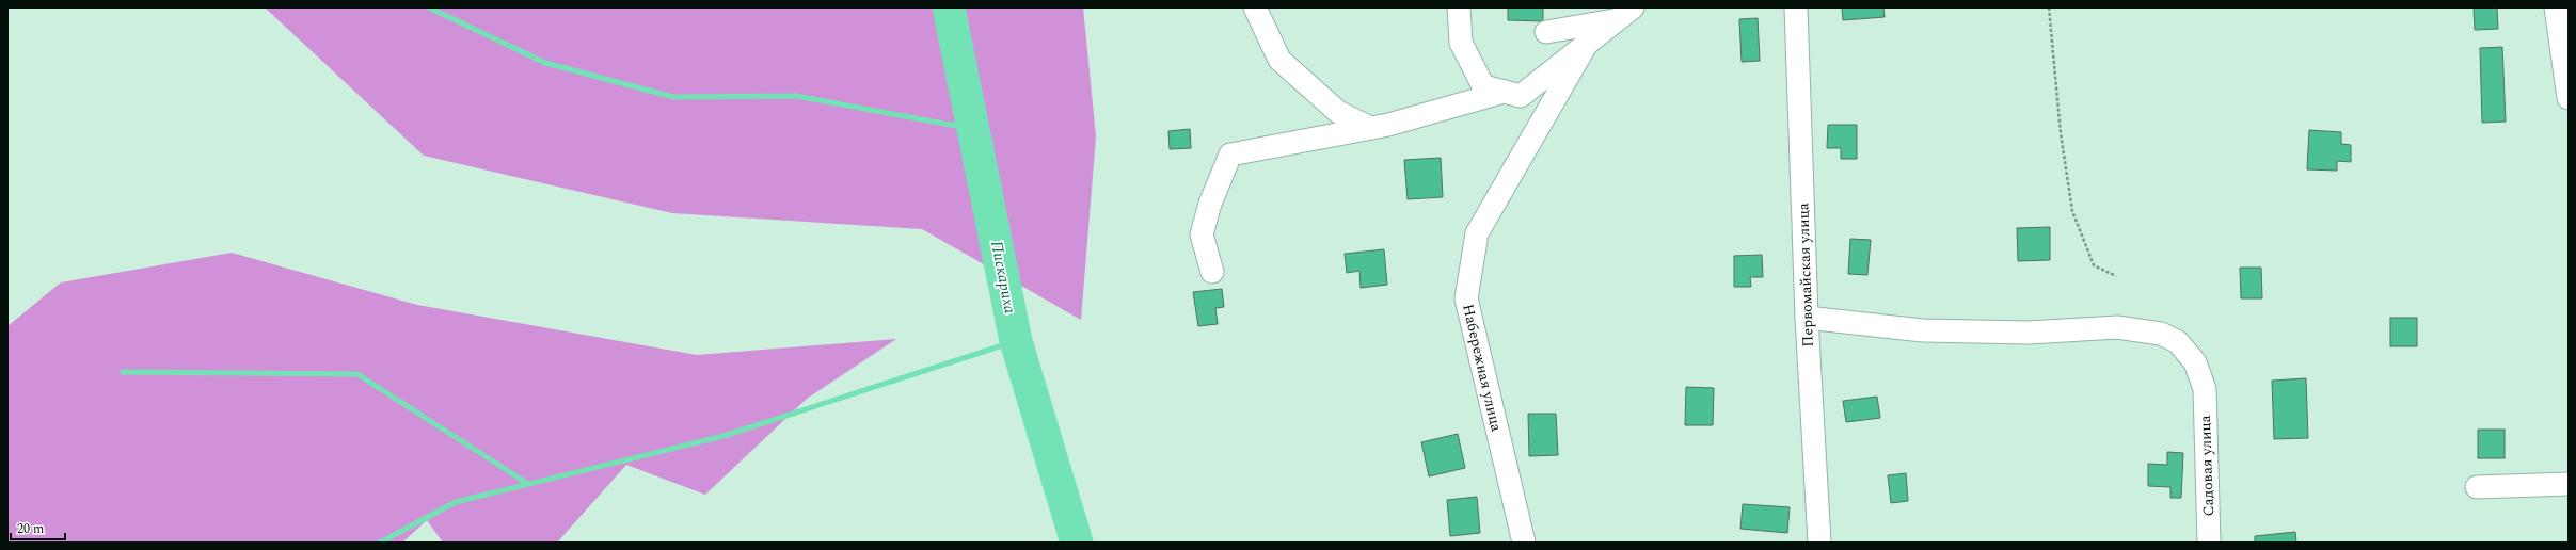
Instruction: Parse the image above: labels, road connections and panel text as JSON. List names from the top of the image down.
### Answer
{
  "streets": {
    "street": ["Первомайская улица", "Набережная улица", "Садовая улица"]
  },
  "crossings": [
    ["Первомайская улица", "Садовая улица"]
  ],
  "water": ["Пискариха"],
  "scale_bar": "20 m"
}
